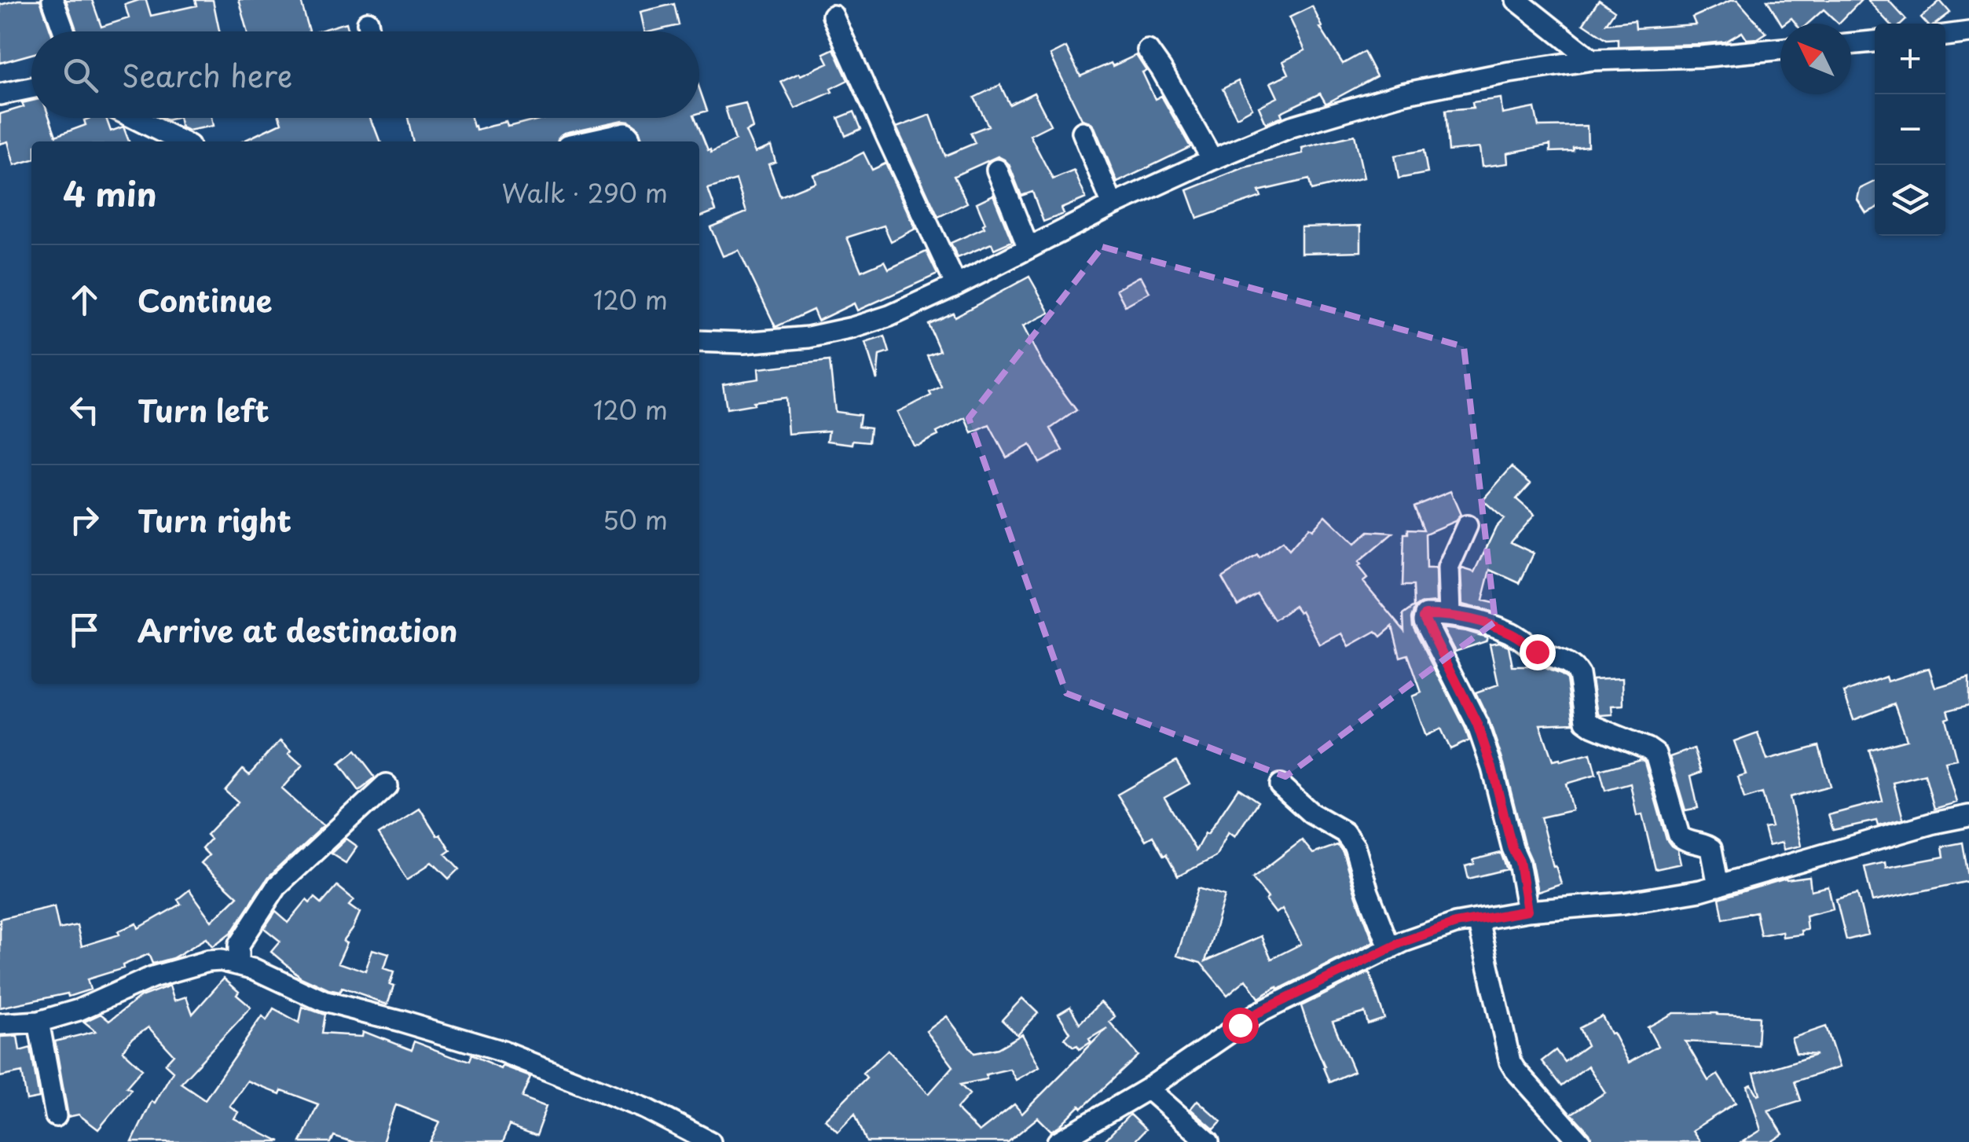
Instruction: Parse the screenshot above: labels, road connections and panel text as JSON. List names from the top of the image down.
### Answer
{
  "north": "top left",
  "page": {
    "map_buttons": ["+", "−"],
    "search": "Search here",
    "heading": ["4 min", "Walk · 290 m"],
    "list": [
      ["Continue", "120 m"],
      ["Turn left", "120 m"],
      ["Turn right", "50 m"],
      "Arrive at destination"
    ]
  }
}
